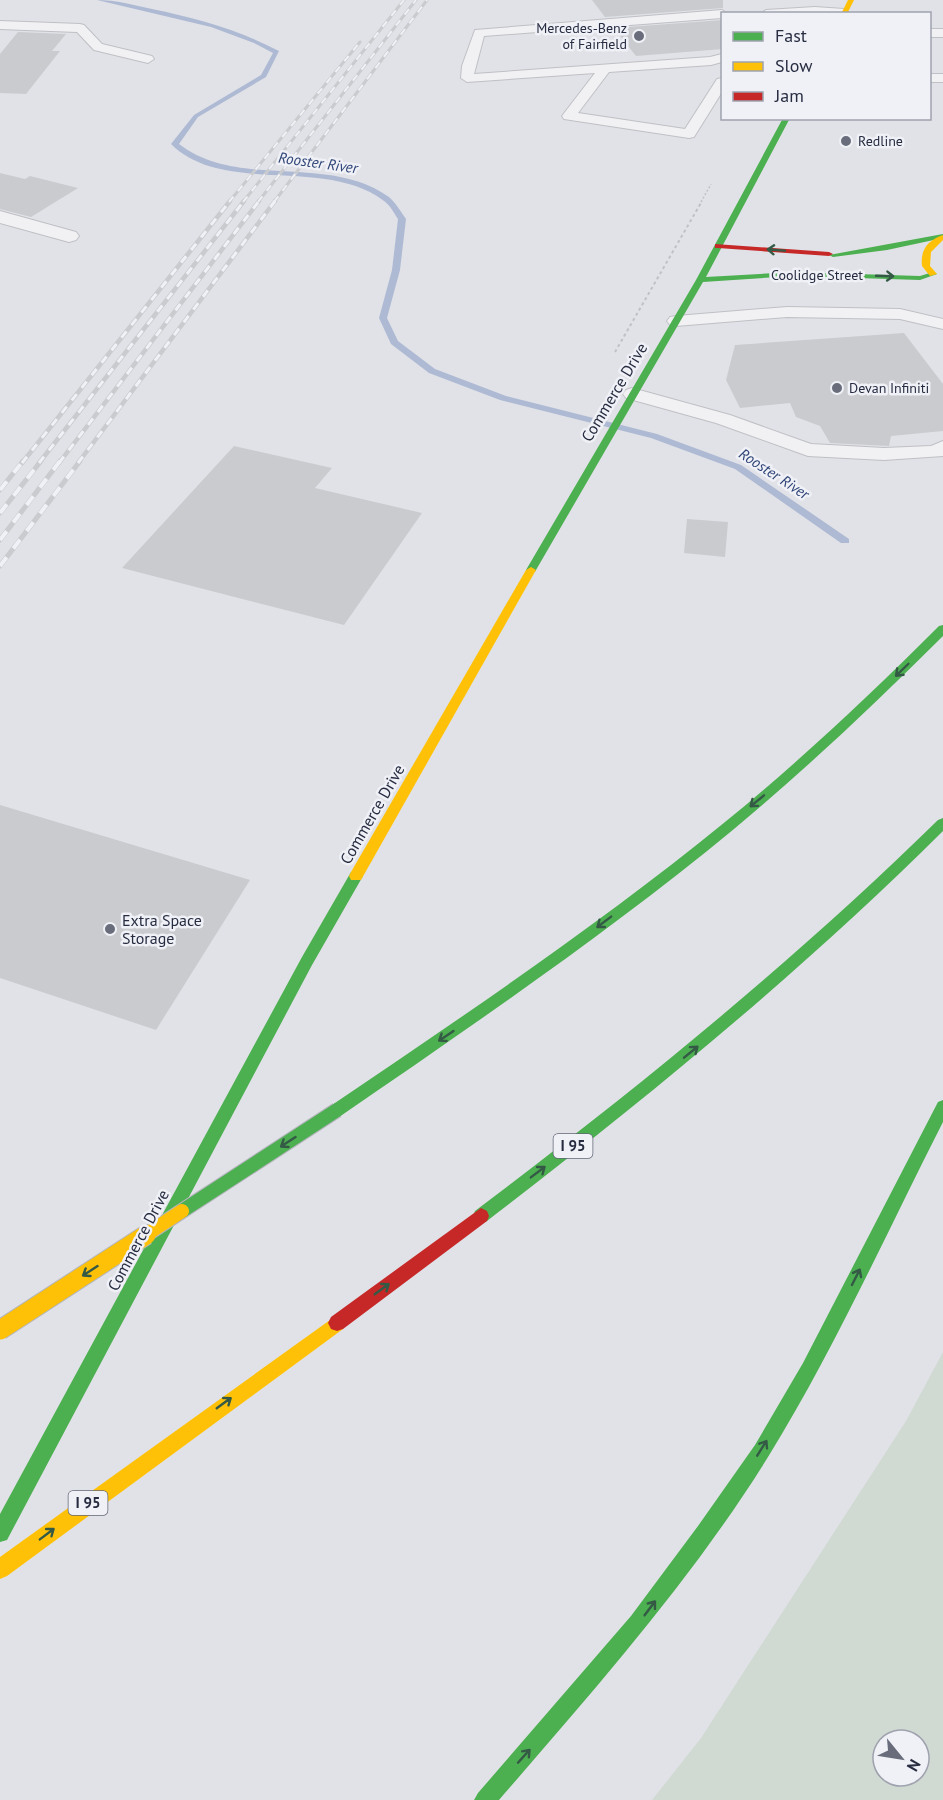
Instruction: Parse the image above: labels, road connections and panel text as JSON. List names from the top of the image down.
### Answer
{
  "streets": {
    "main road": ["Coolidge Street", "Commerce Drive", "I 95"]
  },
  "crossings": [
    ["Coolidge Street", "Commerce Drive"]
  ],
  "water": ["Rooster River"],
  "places": [
    "Mercedes-Benz of Fairfield",
    "Redline",
    "Devan Infiniti",
    "Extra Space Storage"
  ],
  "legend": ["Fast", "Slow", "Jam"],
  "north": "bottom right"
}
